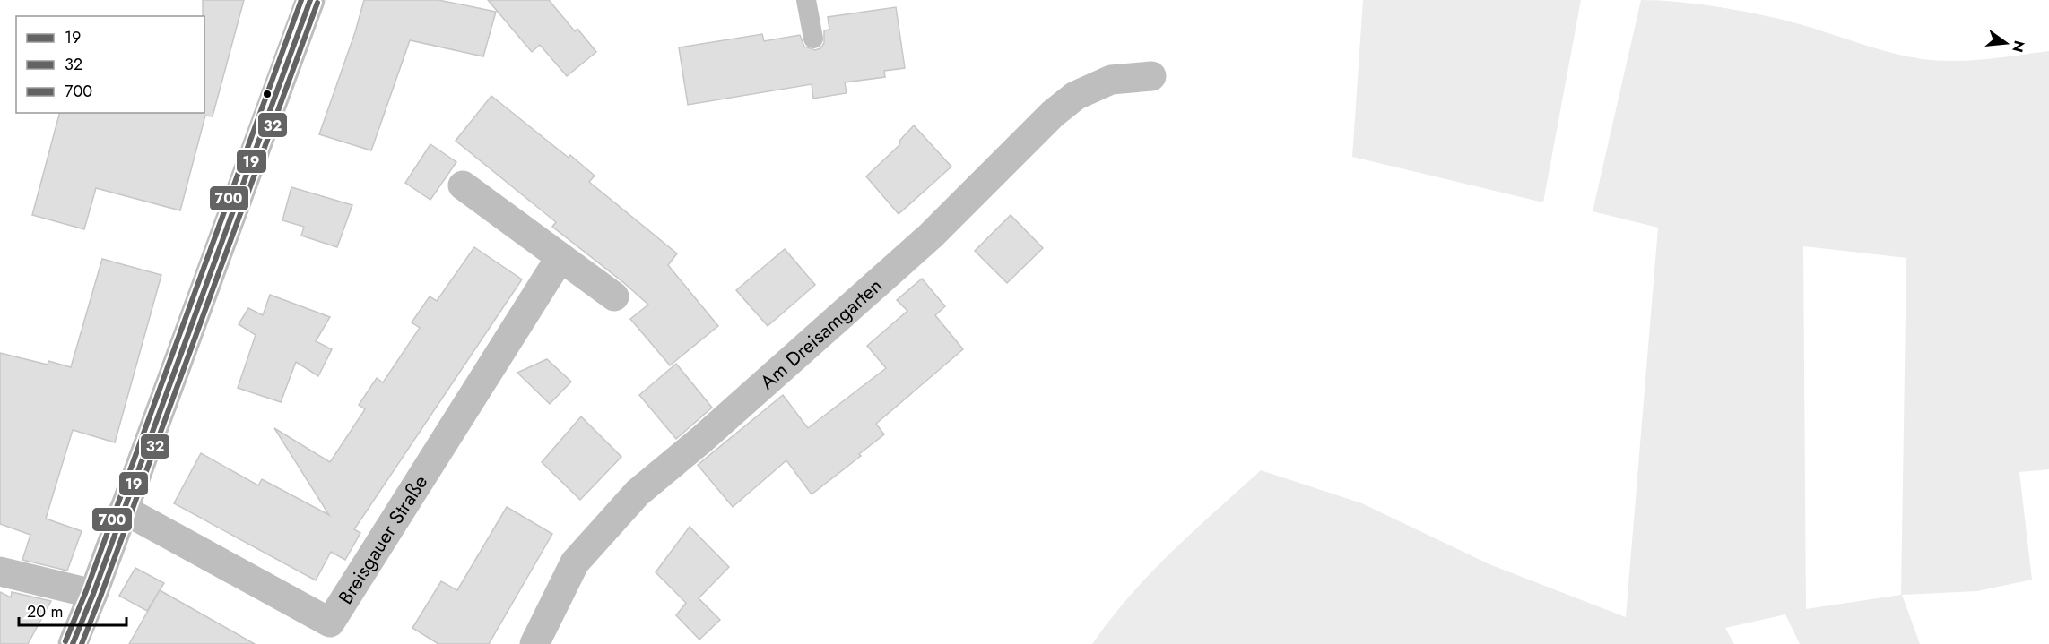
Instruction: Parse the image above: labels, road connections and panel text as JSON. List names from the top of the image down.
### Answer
{
  "streets": {
    "street": ["Am Dreisamgarten", "Breisgauer Straße"]
  },
  "lines": ["transit line 19", "transit line 700", "transit line 32"],
  "legend": ["19", "32", "700"],
  "scale_bar": "20 m",
  "north": "right"
}
